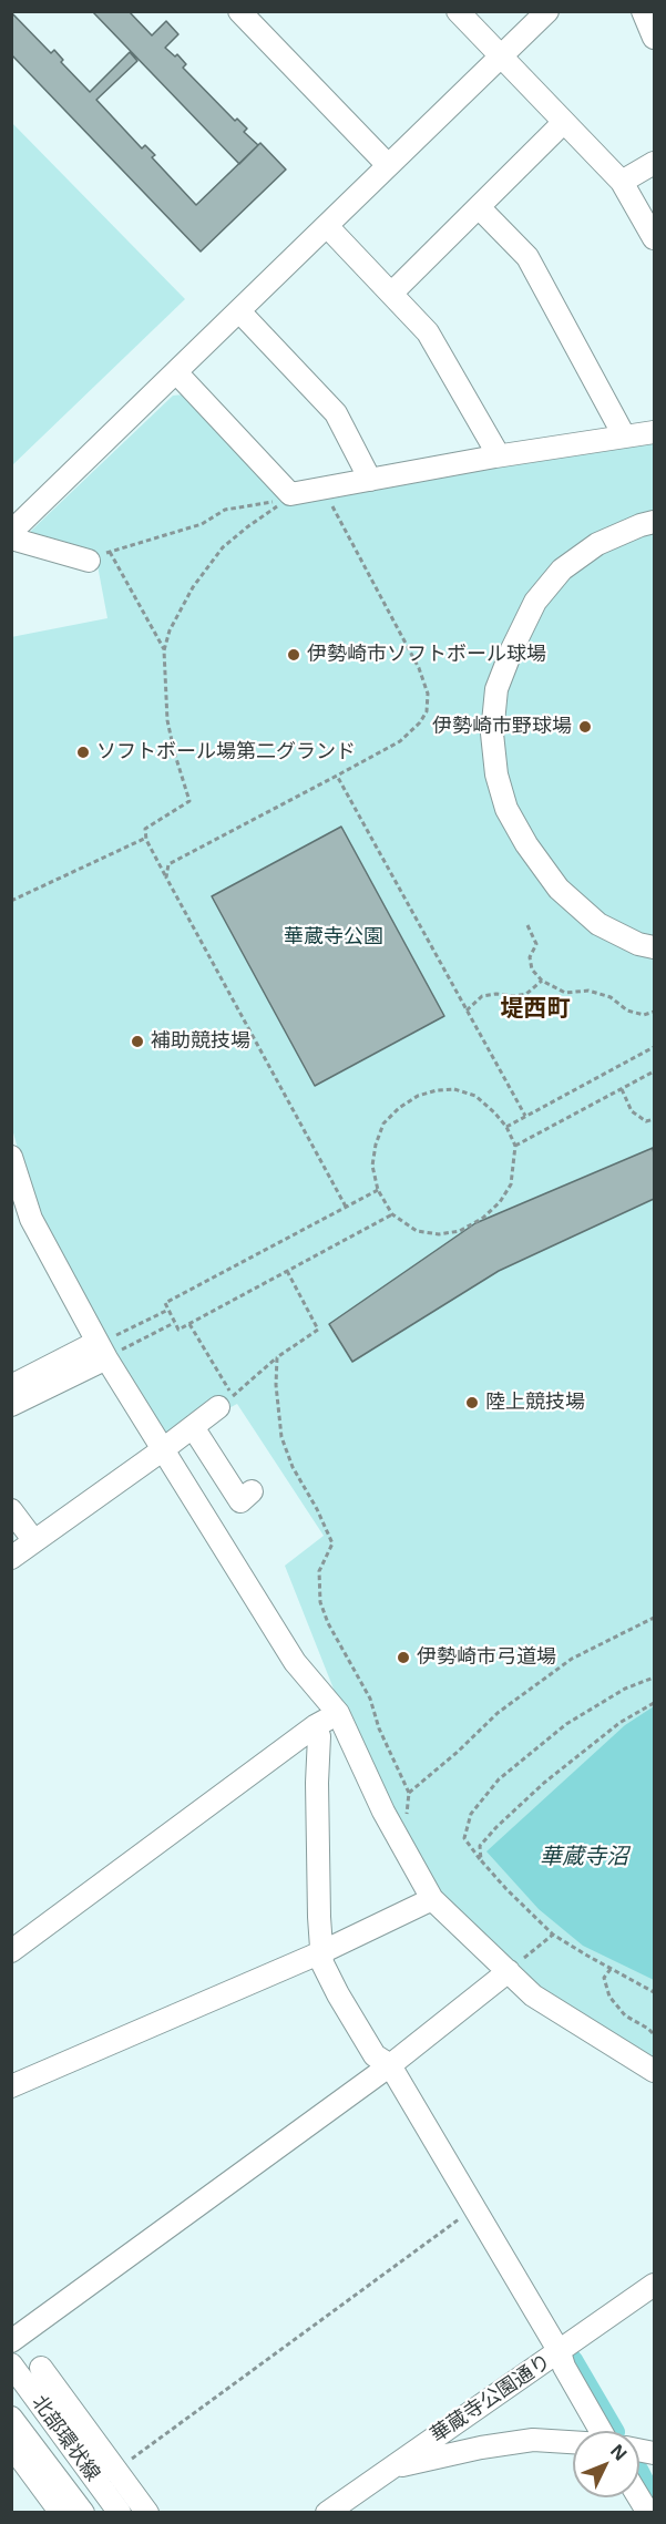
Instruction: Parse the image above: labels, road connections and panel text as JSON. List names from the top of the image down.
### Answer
{
  "streets": {
    "street": ["華蔵寺公園通り", "北部環状線"]
  },
  "districts": ["堤西町"],
  "water": ["華蔵寺沼"],
  "parks": ["華蔵寺公園"],
  "places": [
    "伊勢崎市ソフトボール球場",
    "伊勢崎市野球場",
    "ソフトボール場第二グランド",
    "補助競技場",
    "陸上競技場",
    "伊勢崎市弓道場"
  ],
  "north": "top right"
}
